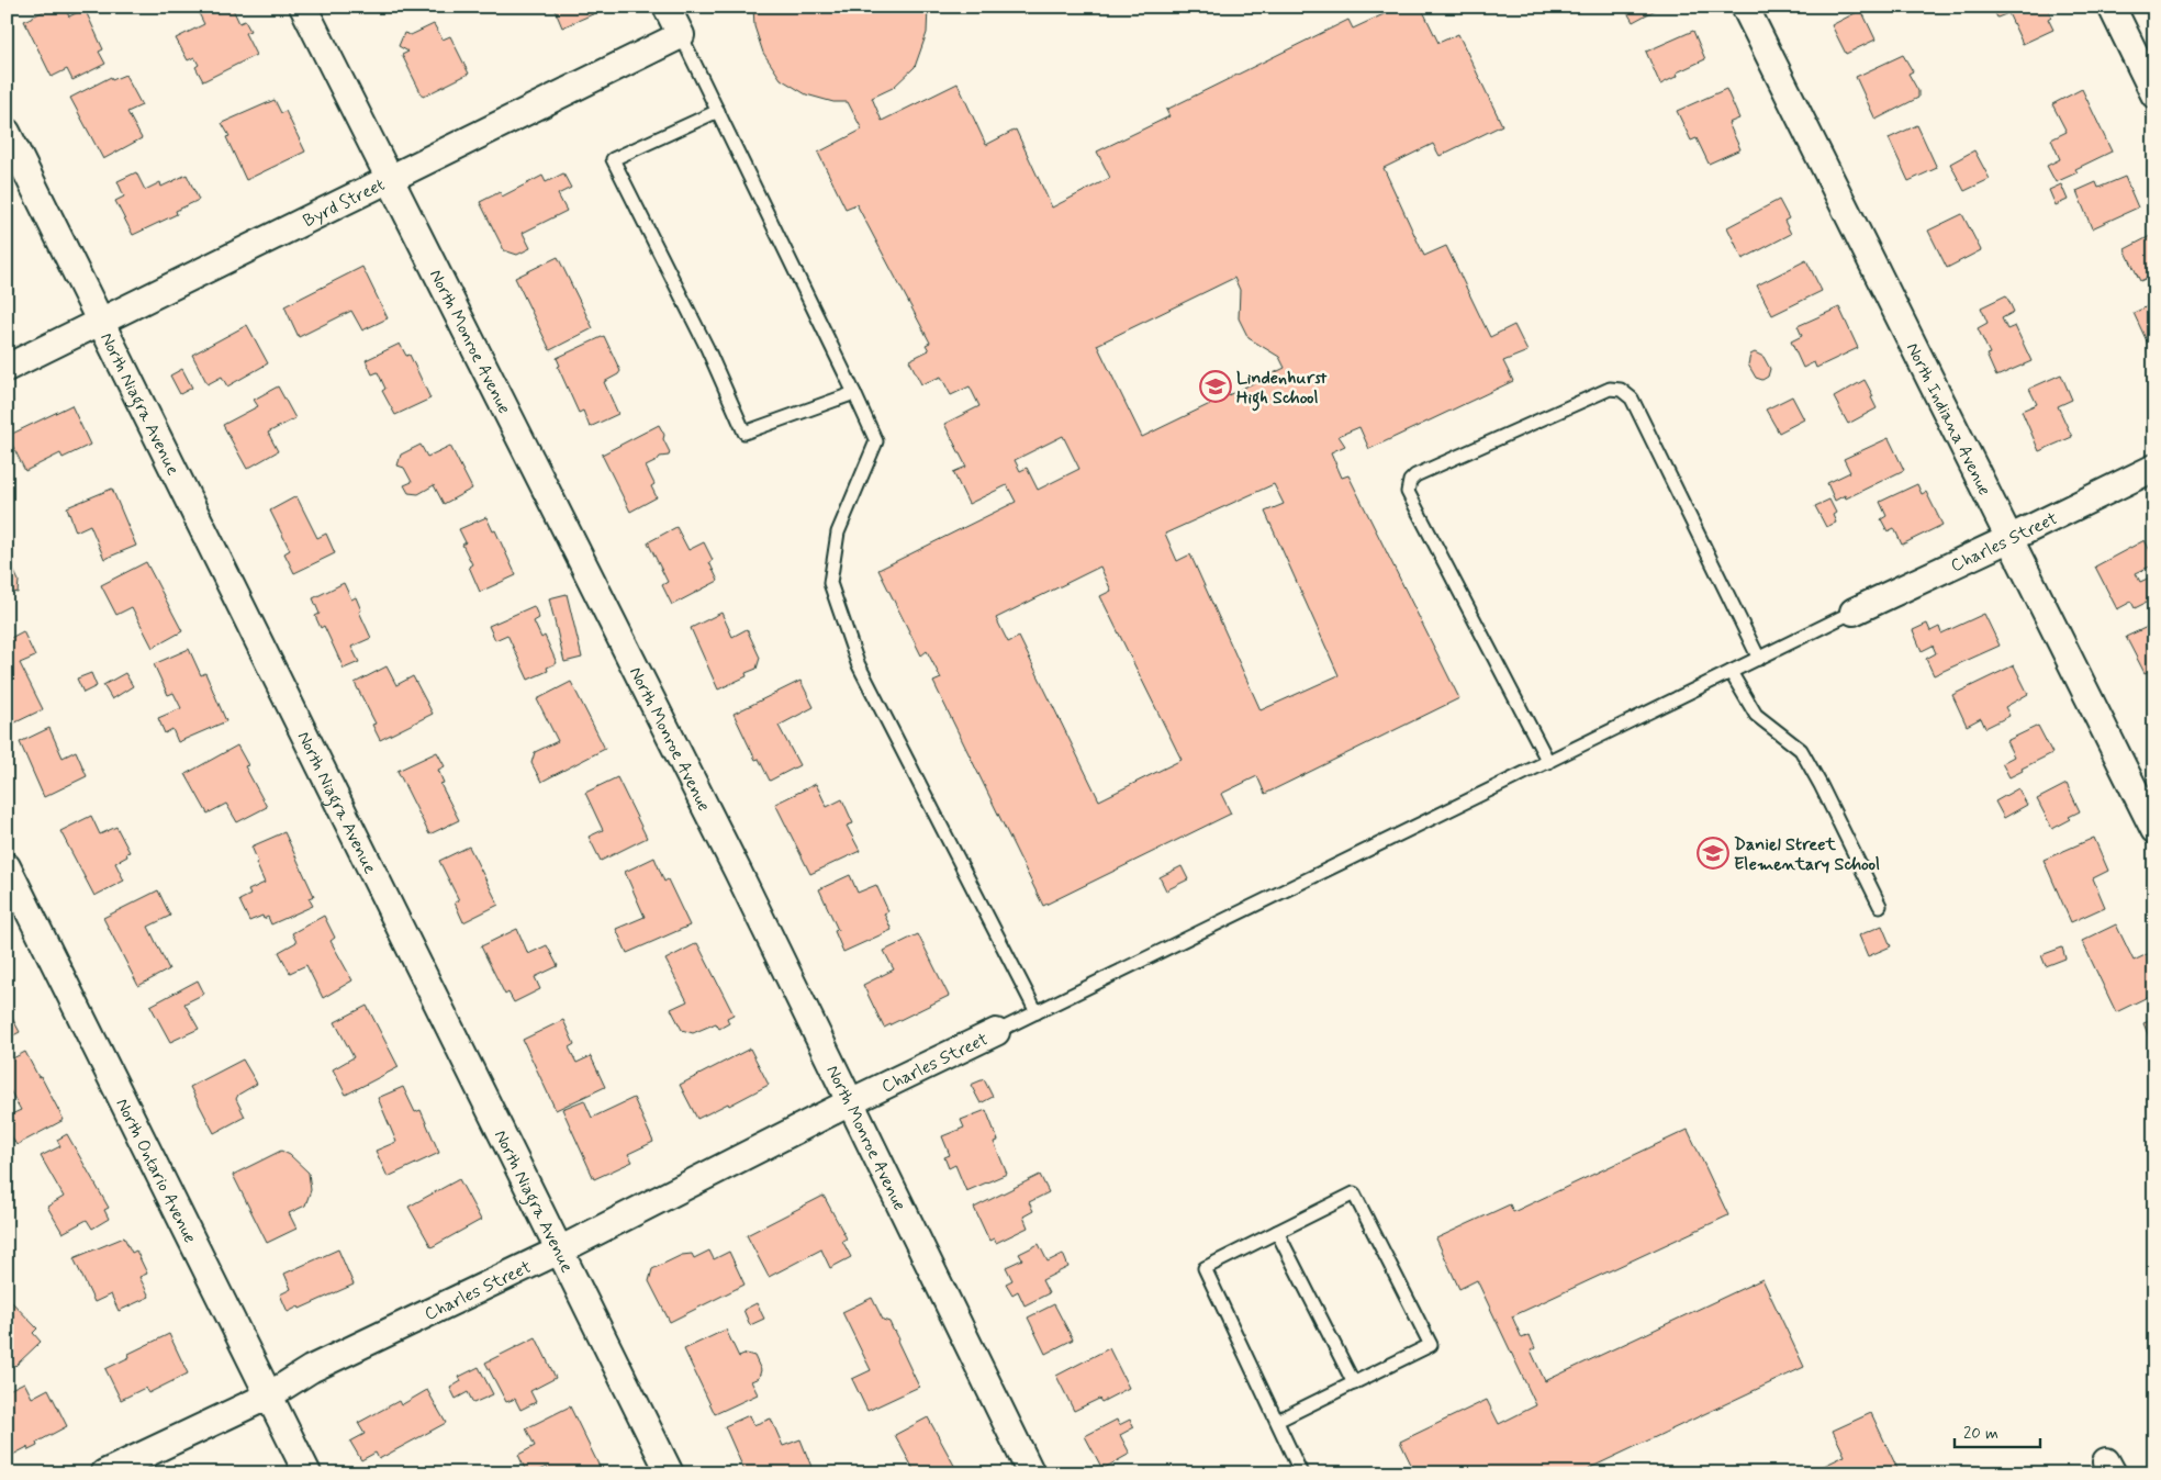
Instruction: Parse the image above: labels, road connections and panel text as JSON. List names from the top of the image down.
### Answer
{
  "streets": {
    "street": [
      "Byrd Street",
      "North Monroe Avenue",
      "North Niagra Avenue",
      "North Indiana Avenue",
      "Charles Street",
      "North Ontario Avenue"
    ]
  },
  "crossings": [
    ["Byrd Street", "North Monroe Avenue"],
    ["Byrd Street", "North Niagra Avenue"],
    ["North Monroe Avenue", "Charles Street"],
    ["North Niagra Avenue", "Charles Street"],
    ["North Indiana Avenue", "Charles Street"],
    ["Charles Street", "North Ontario Avenue"]
  ],
  "places": {
    "school or university": ["Lindenhurst High School", "Daniel Street Elementary School"]
  },
  "scale_bar": "20 m"
}
